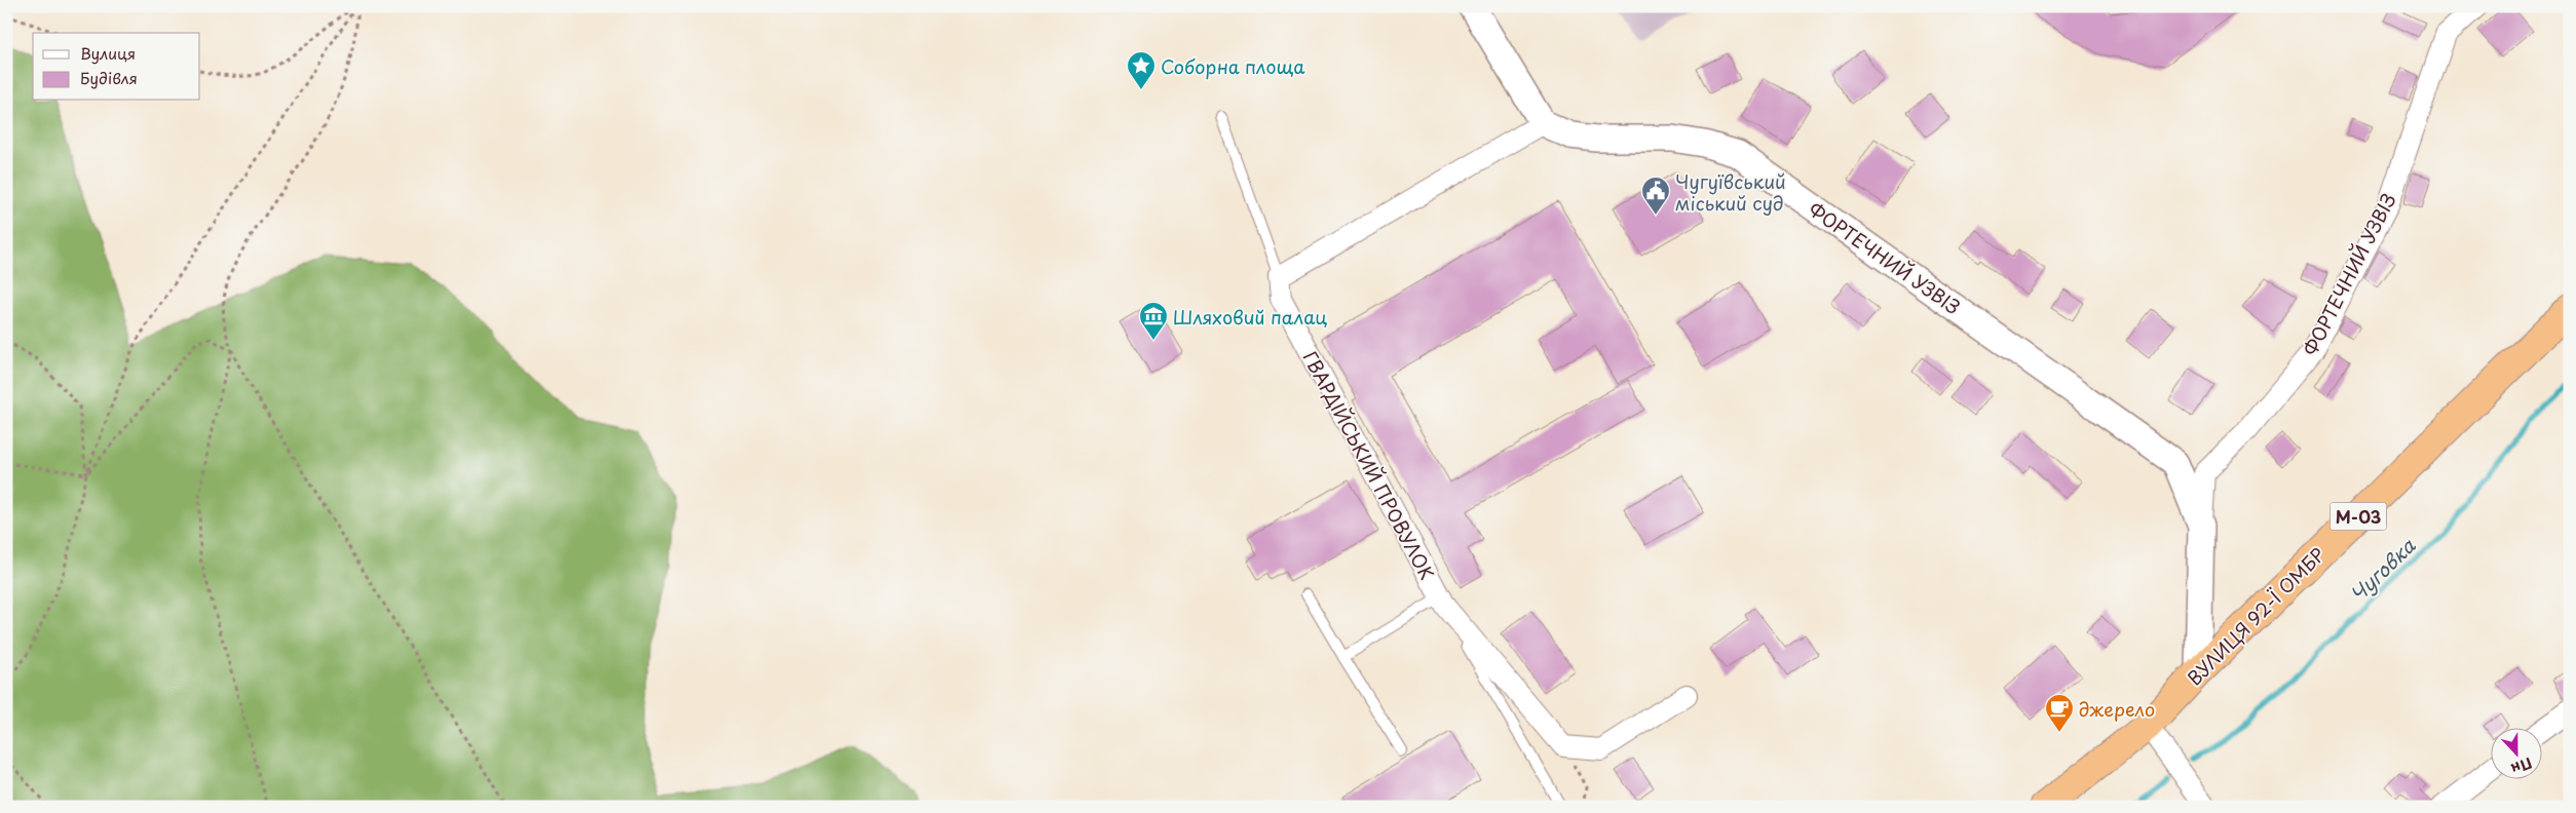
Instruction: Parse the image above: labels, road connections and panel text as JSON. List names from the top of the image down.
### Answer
{
  "streets": {
    "highway": ["М-03", "ВУЛИЦЯ 92-Ї ОМБР"],
    "street": ["ФОРТЕЧНИЙ УЗВІЗ", "ГВАРДІЙСЬКИЙ ПРОВУЛОК"]
  },
  "crossings": [
    ["ФОРТЕЧНИЙ УЗВІЗ", "ВУЛИЦЯ 92-Ї ОМБР"]
  ],
  "water": ["Чуговка"],
  "places": {
    "place": ["Соборна площа"],
    "public building": ["Чугуївський міський суд"],
    "museum": ["Шляховий палац"],
    "cafe": ["джерело"]
  },
  "legend": ["Вулиця", "Будівля"],
  "north": "bottom"
}
